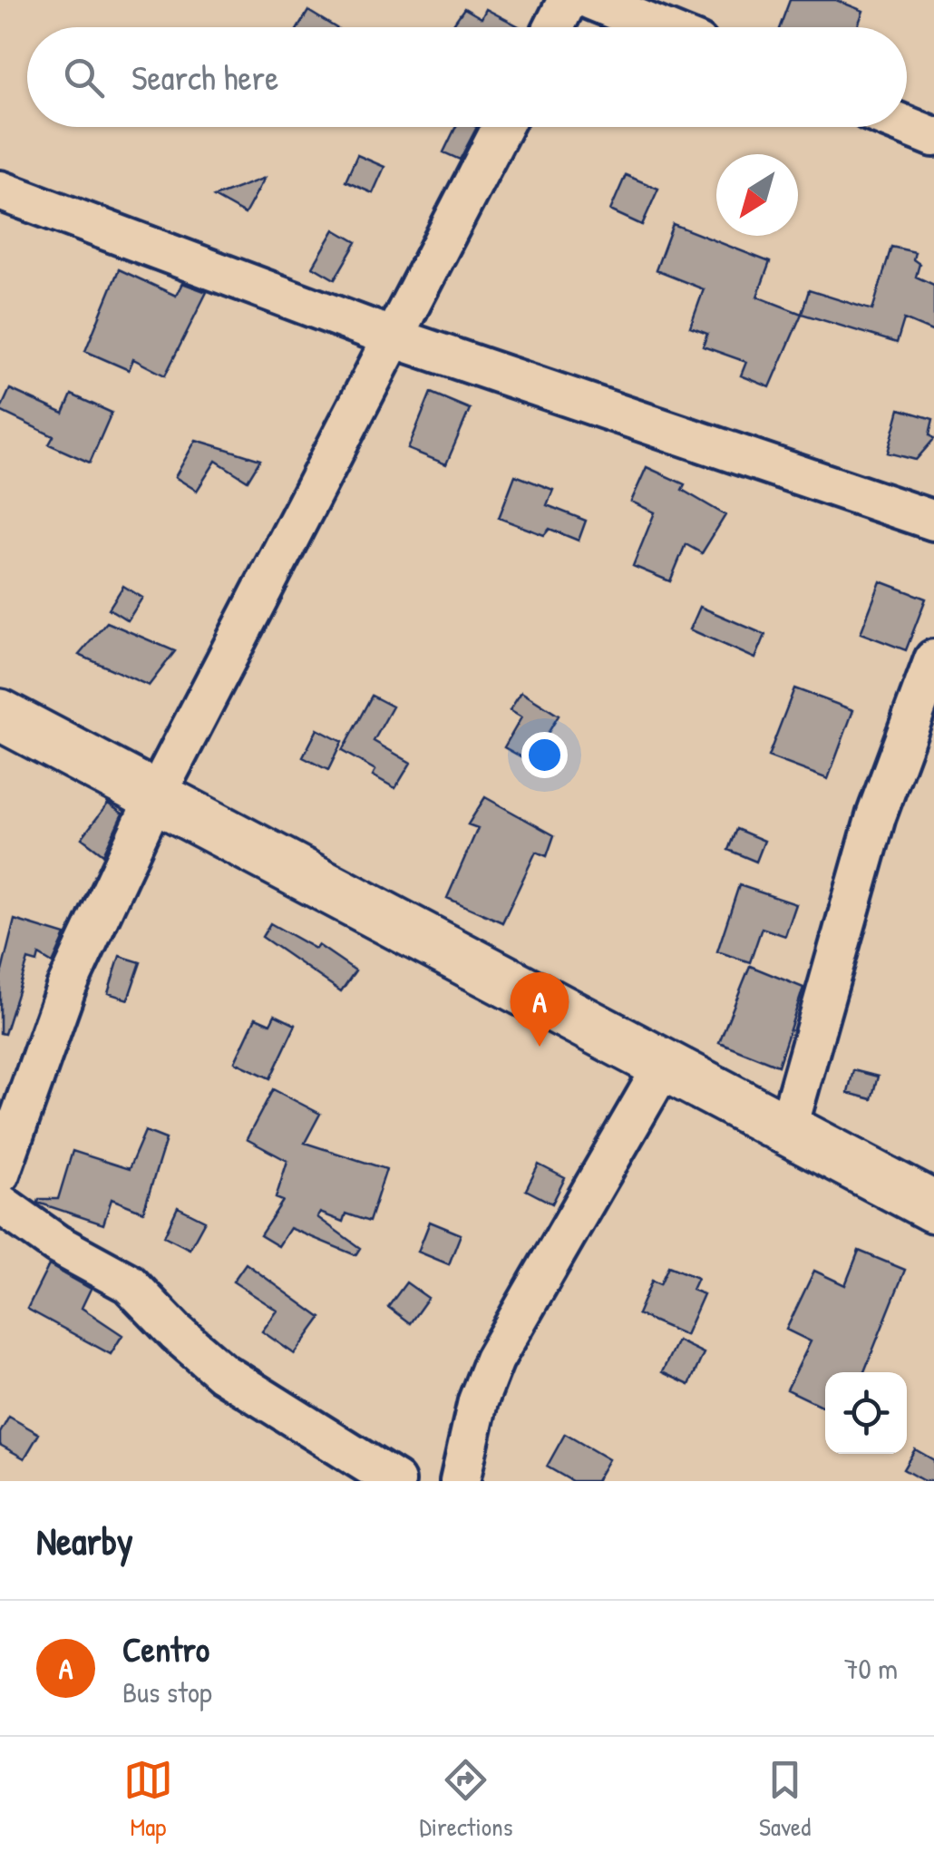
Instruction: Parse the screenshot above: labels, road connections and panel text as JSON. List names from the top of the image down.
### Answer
{
  "north": "bottom left",
  "page": {
    "search": "Search here",
    "pins": "A",
    "heading": "Nearby",
    "list": [
      {
        "mark": "A",
        "name": "Centro",
        "note": "Bus stop",
        "value": "70 m"
      }
    ],
    "nav": ["Map", "Directions", "Saved"]
  }
}
